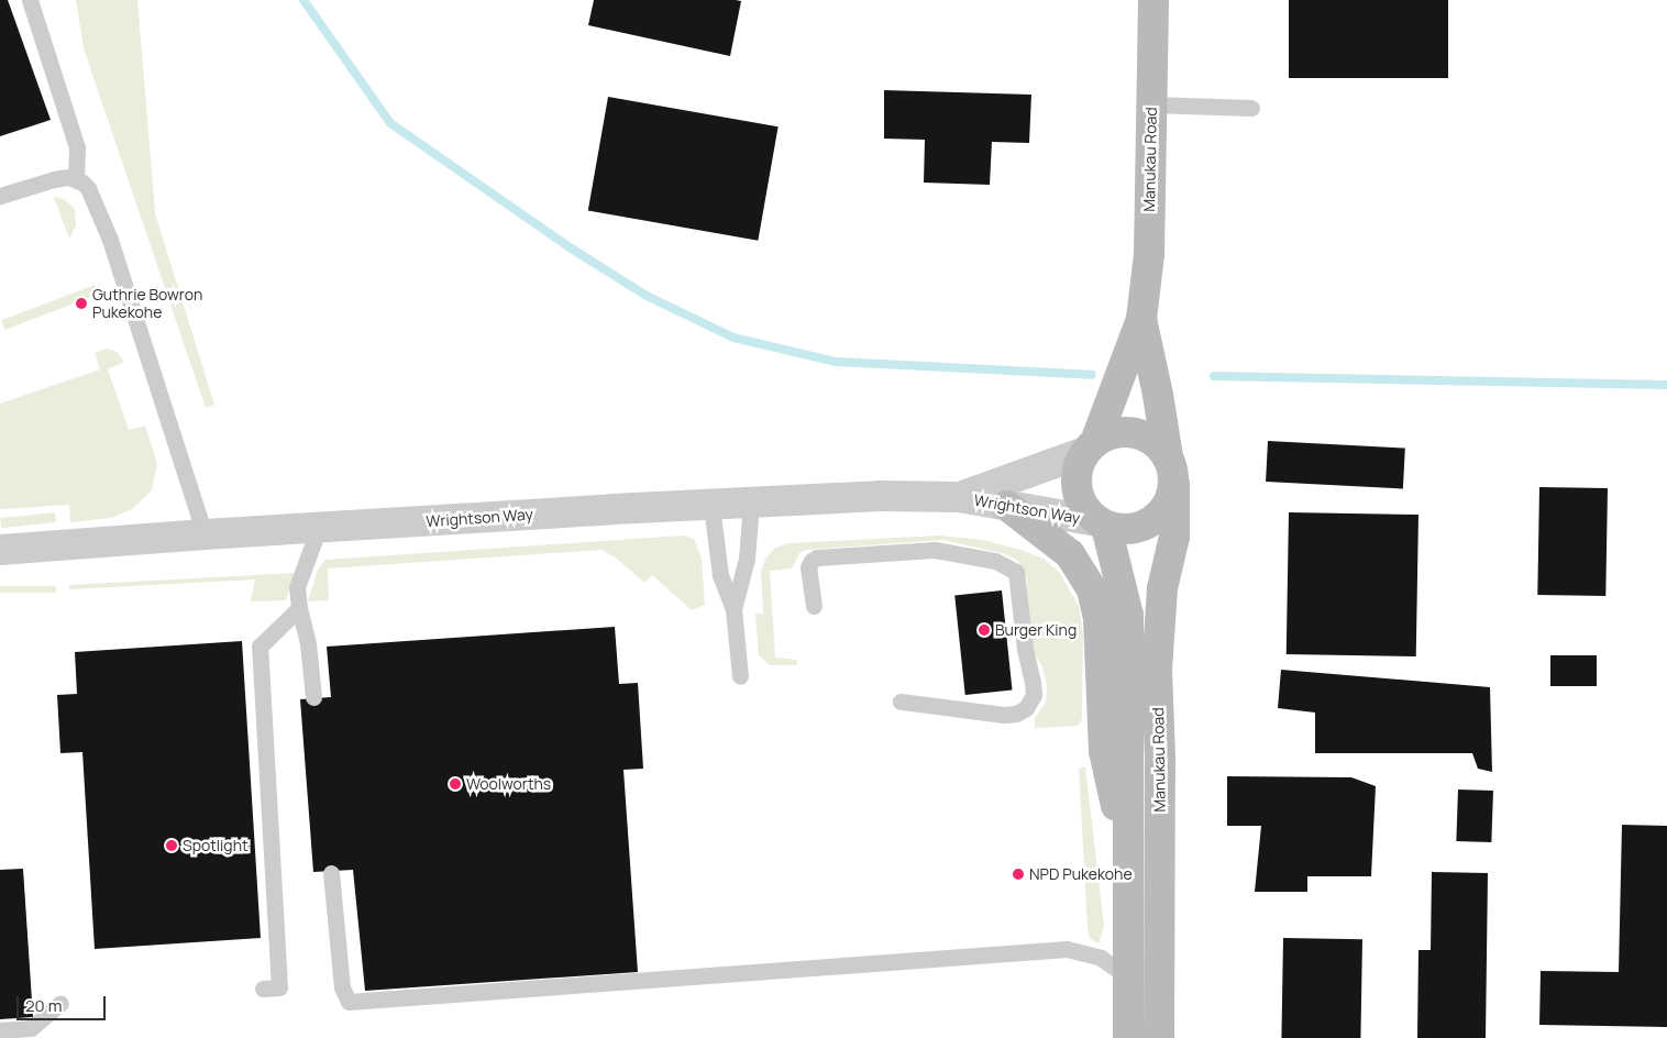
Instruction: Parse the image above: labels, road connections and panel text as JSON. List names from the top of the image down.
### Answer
{
  "streets": {
    "main road": ["Manukau Road"],
    "street": ["Wrightson Way"]
  },
  "crossings": [
    ["Manukau Road", "Wrightson Way"]
  ],
  "places": [
    "Guthrie Bowron Pukekohe",
    "Burger King",
    "Woolworths",
    "Spotlight",
    "NPD Pukekohe"
  ],
  "scale_bar": "20 m"
}
